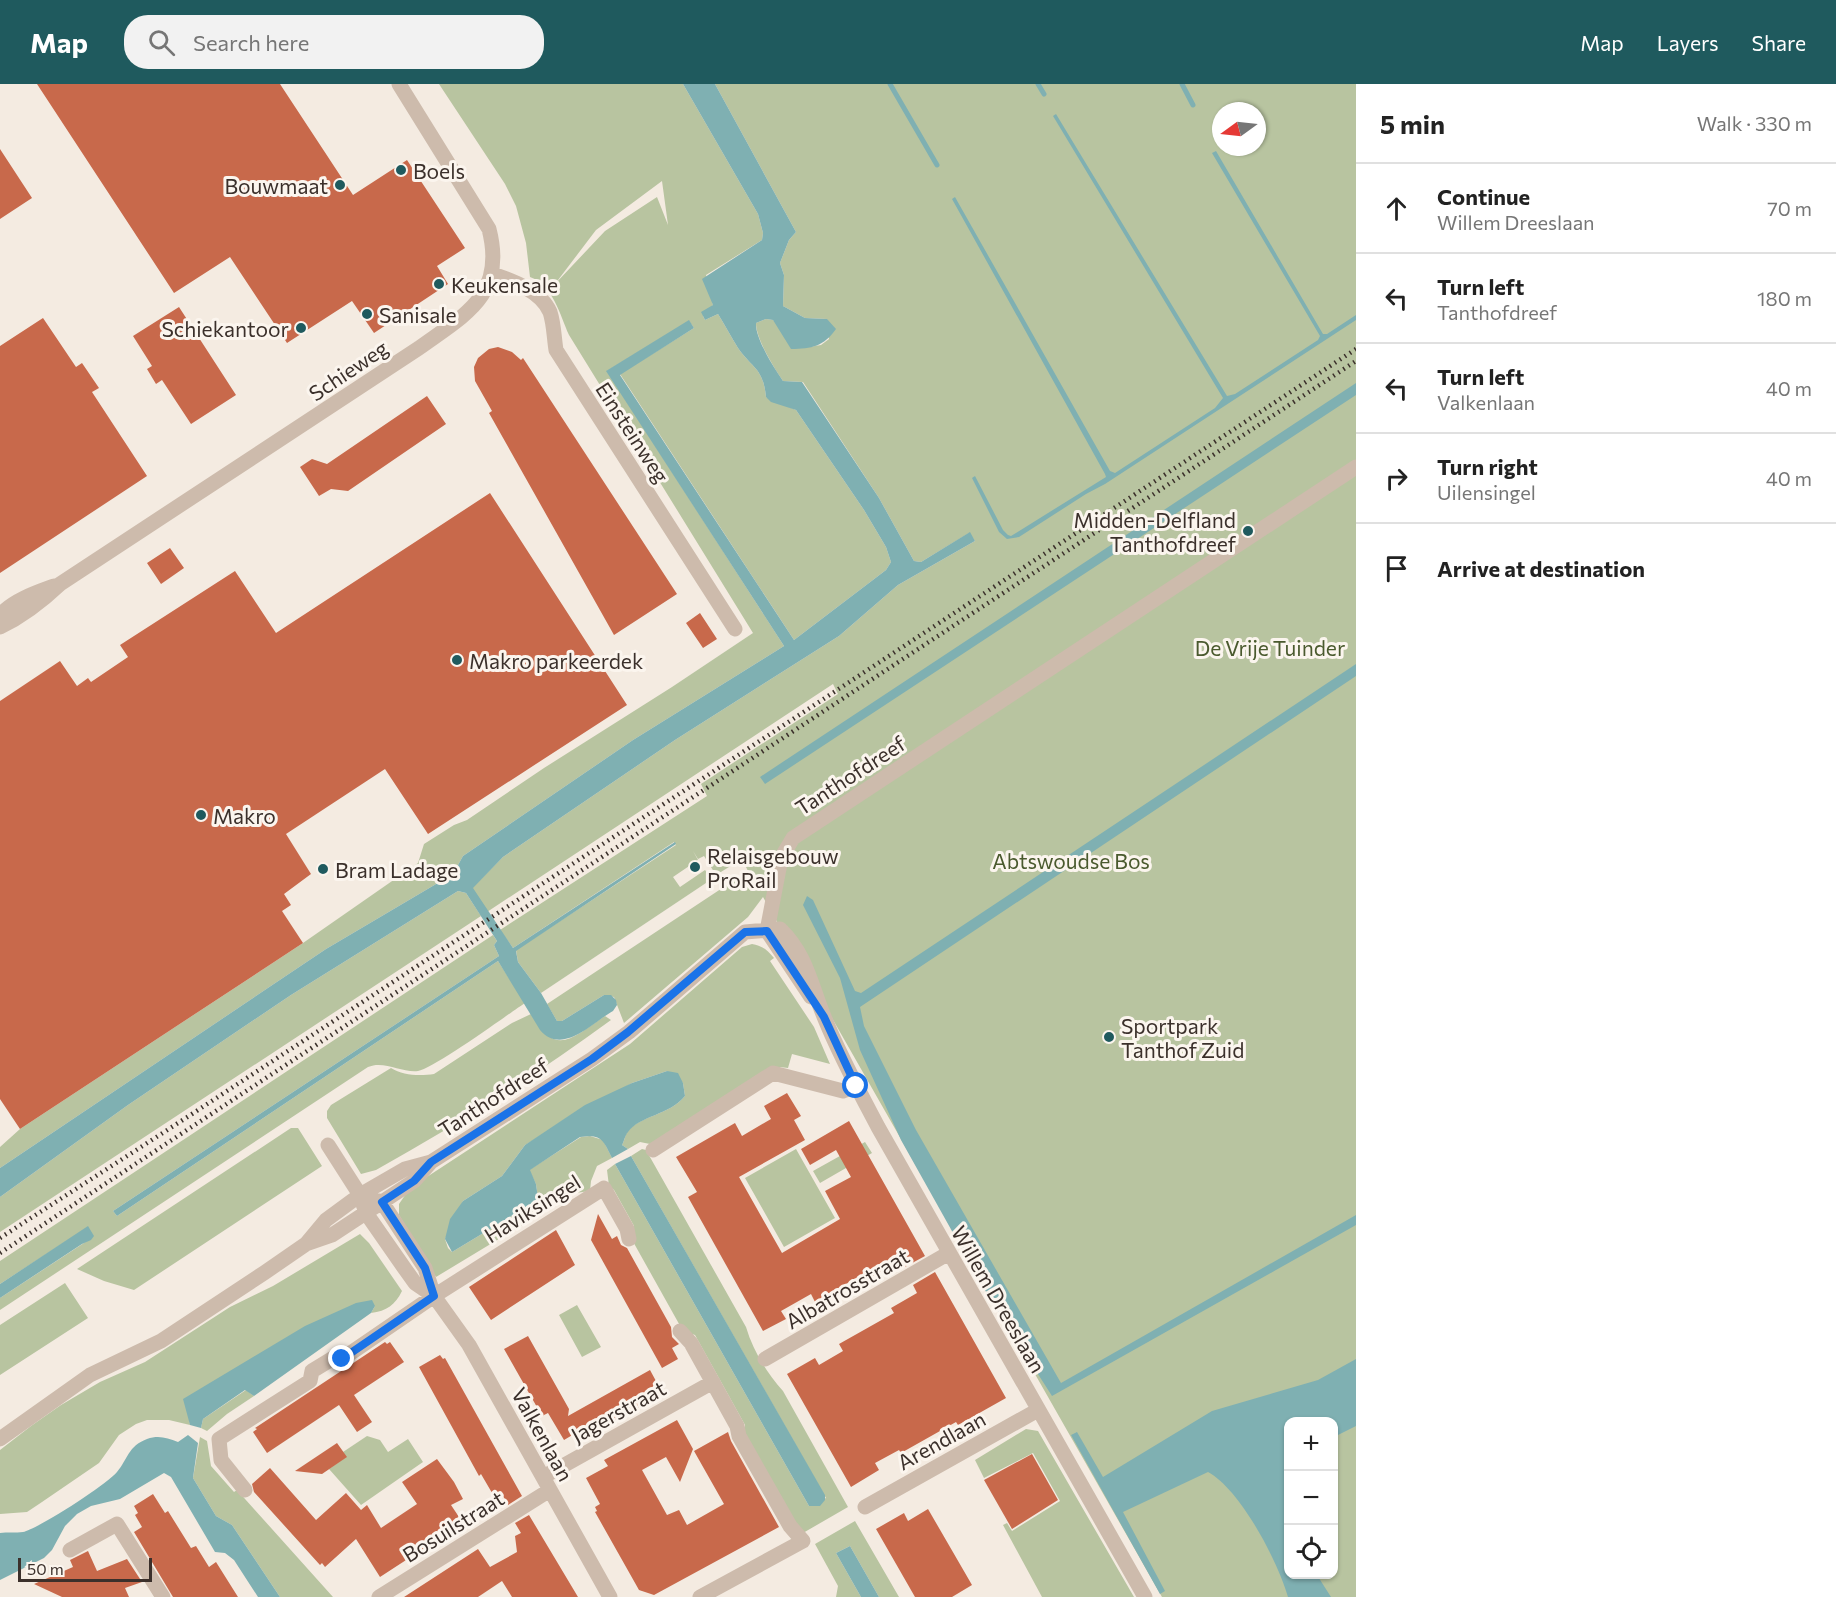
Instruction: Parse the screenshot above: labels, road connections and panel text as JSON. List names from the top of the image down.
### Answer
{
  "streets": {
    "street": [
      "Schieweg",
      "Einsteinweg",
      "Tanthofdreef",
      "Haviksingel",
      "Albatrosstraat",
      "Willem Dreeslaan",
      "Jagerstraat",
      "Valkenlaan",
      "Arendlaan",
      "Bosuilstraat"
    ]
  },
  "crossings": [
    ["Schieweg", "Einsteinweg"],
    ["Tanthofdreef", "Willem Dreeslaan"],
    ["Tanthofdreef", "Valkenlaan"],
    ["Haviksingel", "Valkenlaan"],
    ["Albatrosstraat", "Willem Dreeslaan"],
    ["Willem Dreeslaan", "Arendlaan"],
    ["Jagerstraat", "Valkenlaan"],
    ["Jagerstraat", "Bosuilstraat"],
    ["Valkenlaan", "Bosuilstraat"]
  ],
  "parks": ["De Vrije Tuinder", "Abtswoudse Bos"],
  "places": [
    "Boels",
    "Bouwmaat",
    "Keukensale",
    "Sanisale",
    "Schiekantoor",
    "Midden-Delfland Tanthofdreef",
    "Makro parkeerdek",
    "Makro",
    "Relaisgebouw ProRail",
    "Bram Ladage",
    "Sportpark Tanthof Zuid"
  ],
  "scale_bar": "50 m",
  "north": "left",
  "page": {
    "header": "Map",
    "search": "Search here",
    "nav": ["Map", "Layers", "Share"],
    "heading": ["5 min", "Walk · 330 m"],
    "list": [
      ["Continue", "Willem Dreeslaan", "70 m"],
      ["Turn left", "Tanthofdreef", "180 m"],
      ["Turn left", "Valkenlaan", "40 m"],
      ["Turn right", "Uilensingel", "40 m"],
      "Arrive at destination"
    ],
    "map_buttons": ["+", "−"],
    "scale": "50 m"
  }
}
